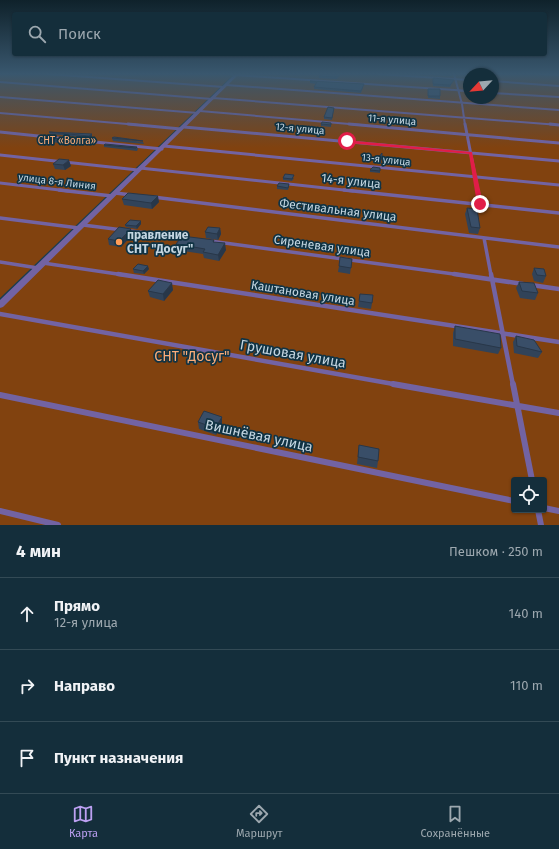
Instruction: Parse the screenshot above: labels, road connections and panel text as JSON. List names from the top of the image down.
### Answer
{
  "streets": {
    "lane": [
      "11-я улица",
      "12-я улица",
      "13-я улица",
      "14-я улица",
      "улица 8-я Линия",
      "Фестивальная улица",
      "Сиреневая улица",
      "Каштановая улица",
      "Грушовая улица",
      "Вишнёвая улица"
    ]
  },
  "parks": ["СНТ «Волга»", "СНТ \"Досуг\""],
  "places": ["правление СНТ \"Досуг\""],
  "north": "bottom left",
  "page": {
    "search": "Поиск",
    "heading": ["4 мин", "Пешком · 250 m"],
    "list": [
      ["Прямо", "12-я улица", "140 m"],
      ["Направо", "110 m"],
      "Пункт назначения"
    ],
    "nav": ["Карта", "Маршрут", "Сохранённые"]
  }
}
